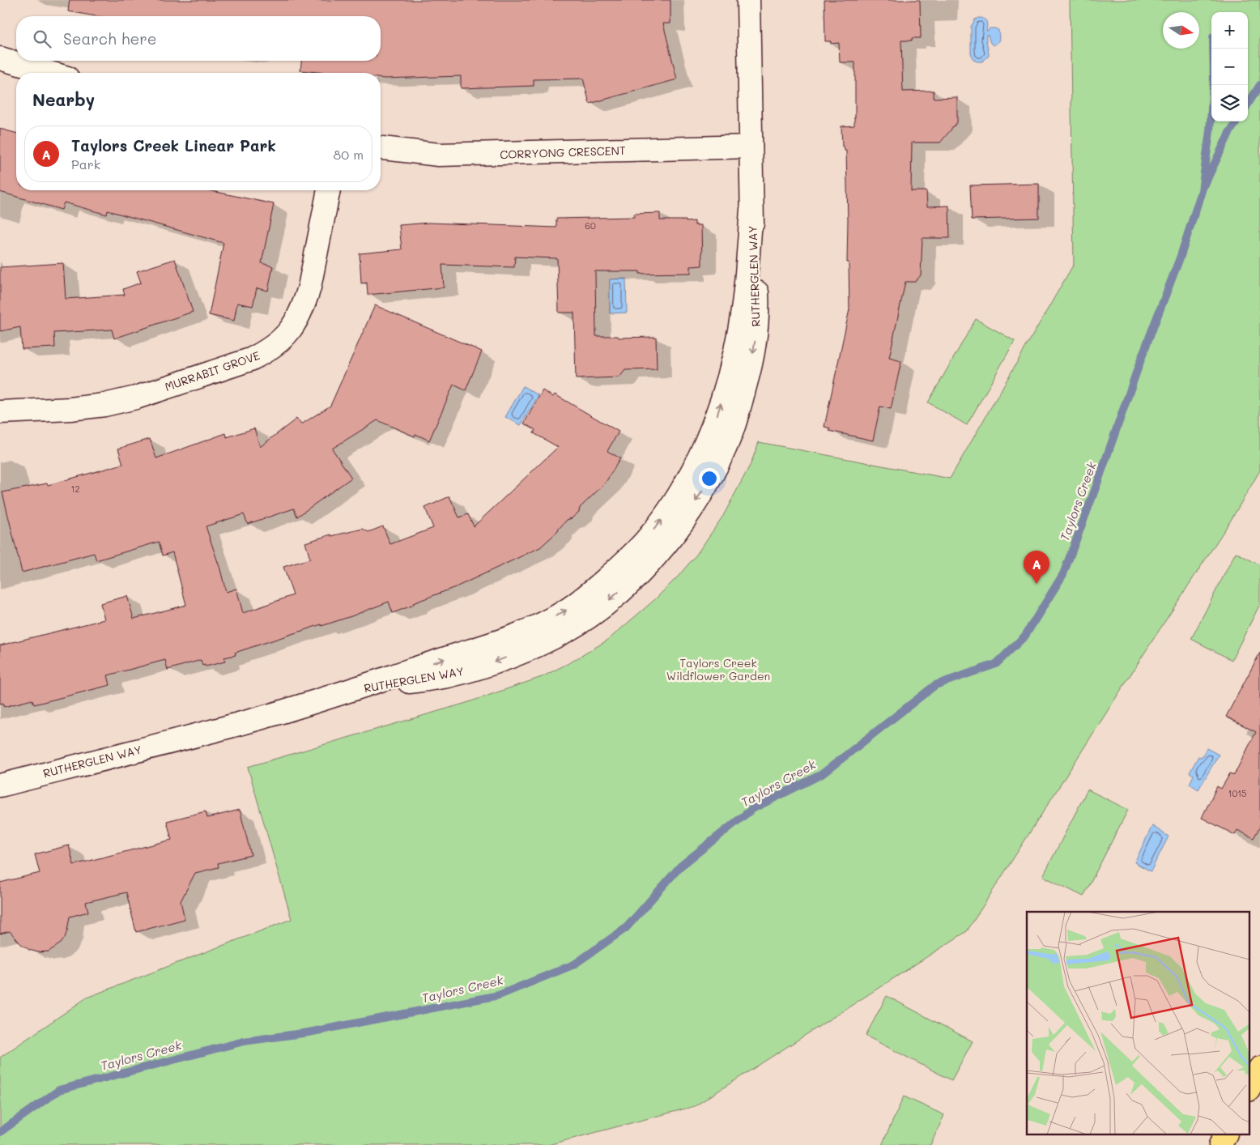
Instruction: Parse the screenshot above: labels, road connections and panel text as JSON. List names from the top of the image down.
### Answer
{
  "streets": {
    "street": ["CORRYONG CRESCENT", "RUTHERGLEN WAY", "MURRABIT GROVE"]
  },
  "crossings": [
    ["CORRYONG CRESCENT", "RUTHERGLEN WAY"]
  ],
  "water": ["Taylors Creek"],
  "parks": ["Taylors Creek Wildflower Garden"],
  "house_numbers": ["60", "12", "1015"],
  "north": "right",
  "page": {
    "map_buttons": ["+", "−"],
    "search": "Search here",
    "heading": "Nearby",
    "list": [
      {
        "mark": "A",
        "name": "Taylors Creek Linear Park",
        "note": "Park",
        "value": "80 m"
      }
    ],
    "pins": "A"
  }
}
